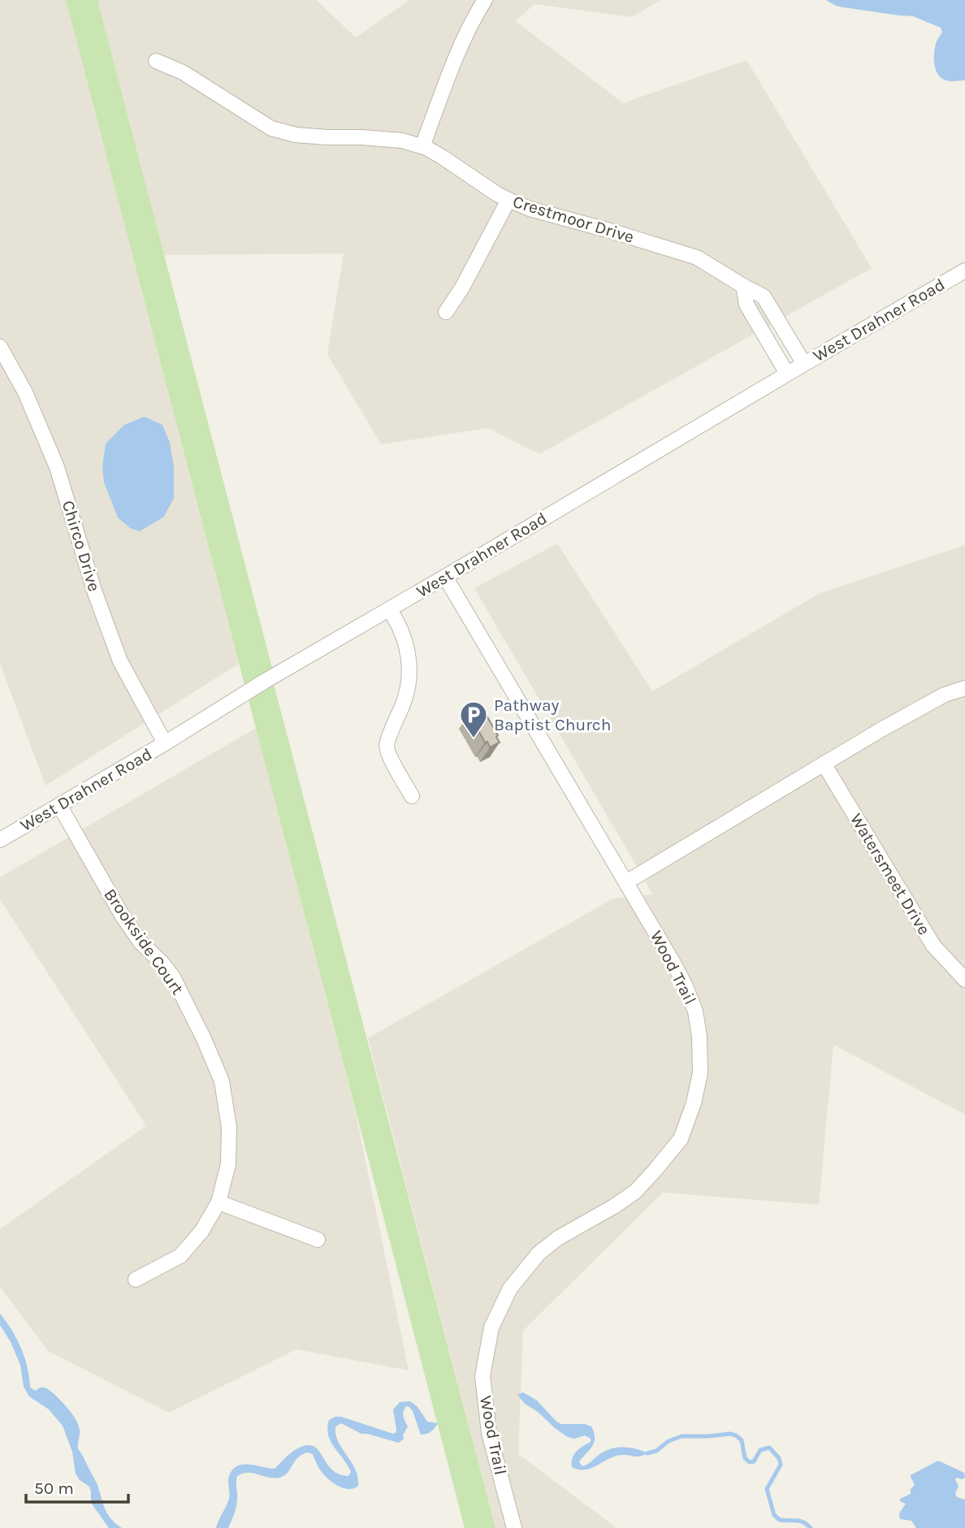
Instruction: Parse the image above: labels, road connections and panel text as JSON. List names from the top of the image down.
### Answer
{
  "streets": {
    "street": [
      "Crestmoor Drive",
      "West Drahner Road",
      "Chirco Drive",
      "Watersmeet Drive",
      "Brookside Court",
      "Wood Trail"
    ]
  },
  "crossings": [
    ["Crestmoor Drive", "West Drahner Road"],
    ["West Drahner Road", "Chirco Drive"],
    ["West Drahner Road", "Brookside Court"],
    ["West Drahner Road", "Wood Trail"]
  ],
  "places": {
    "parking": ["Pathway Baptist Church"]
  },
  "scale_bar": "50 m"
}
